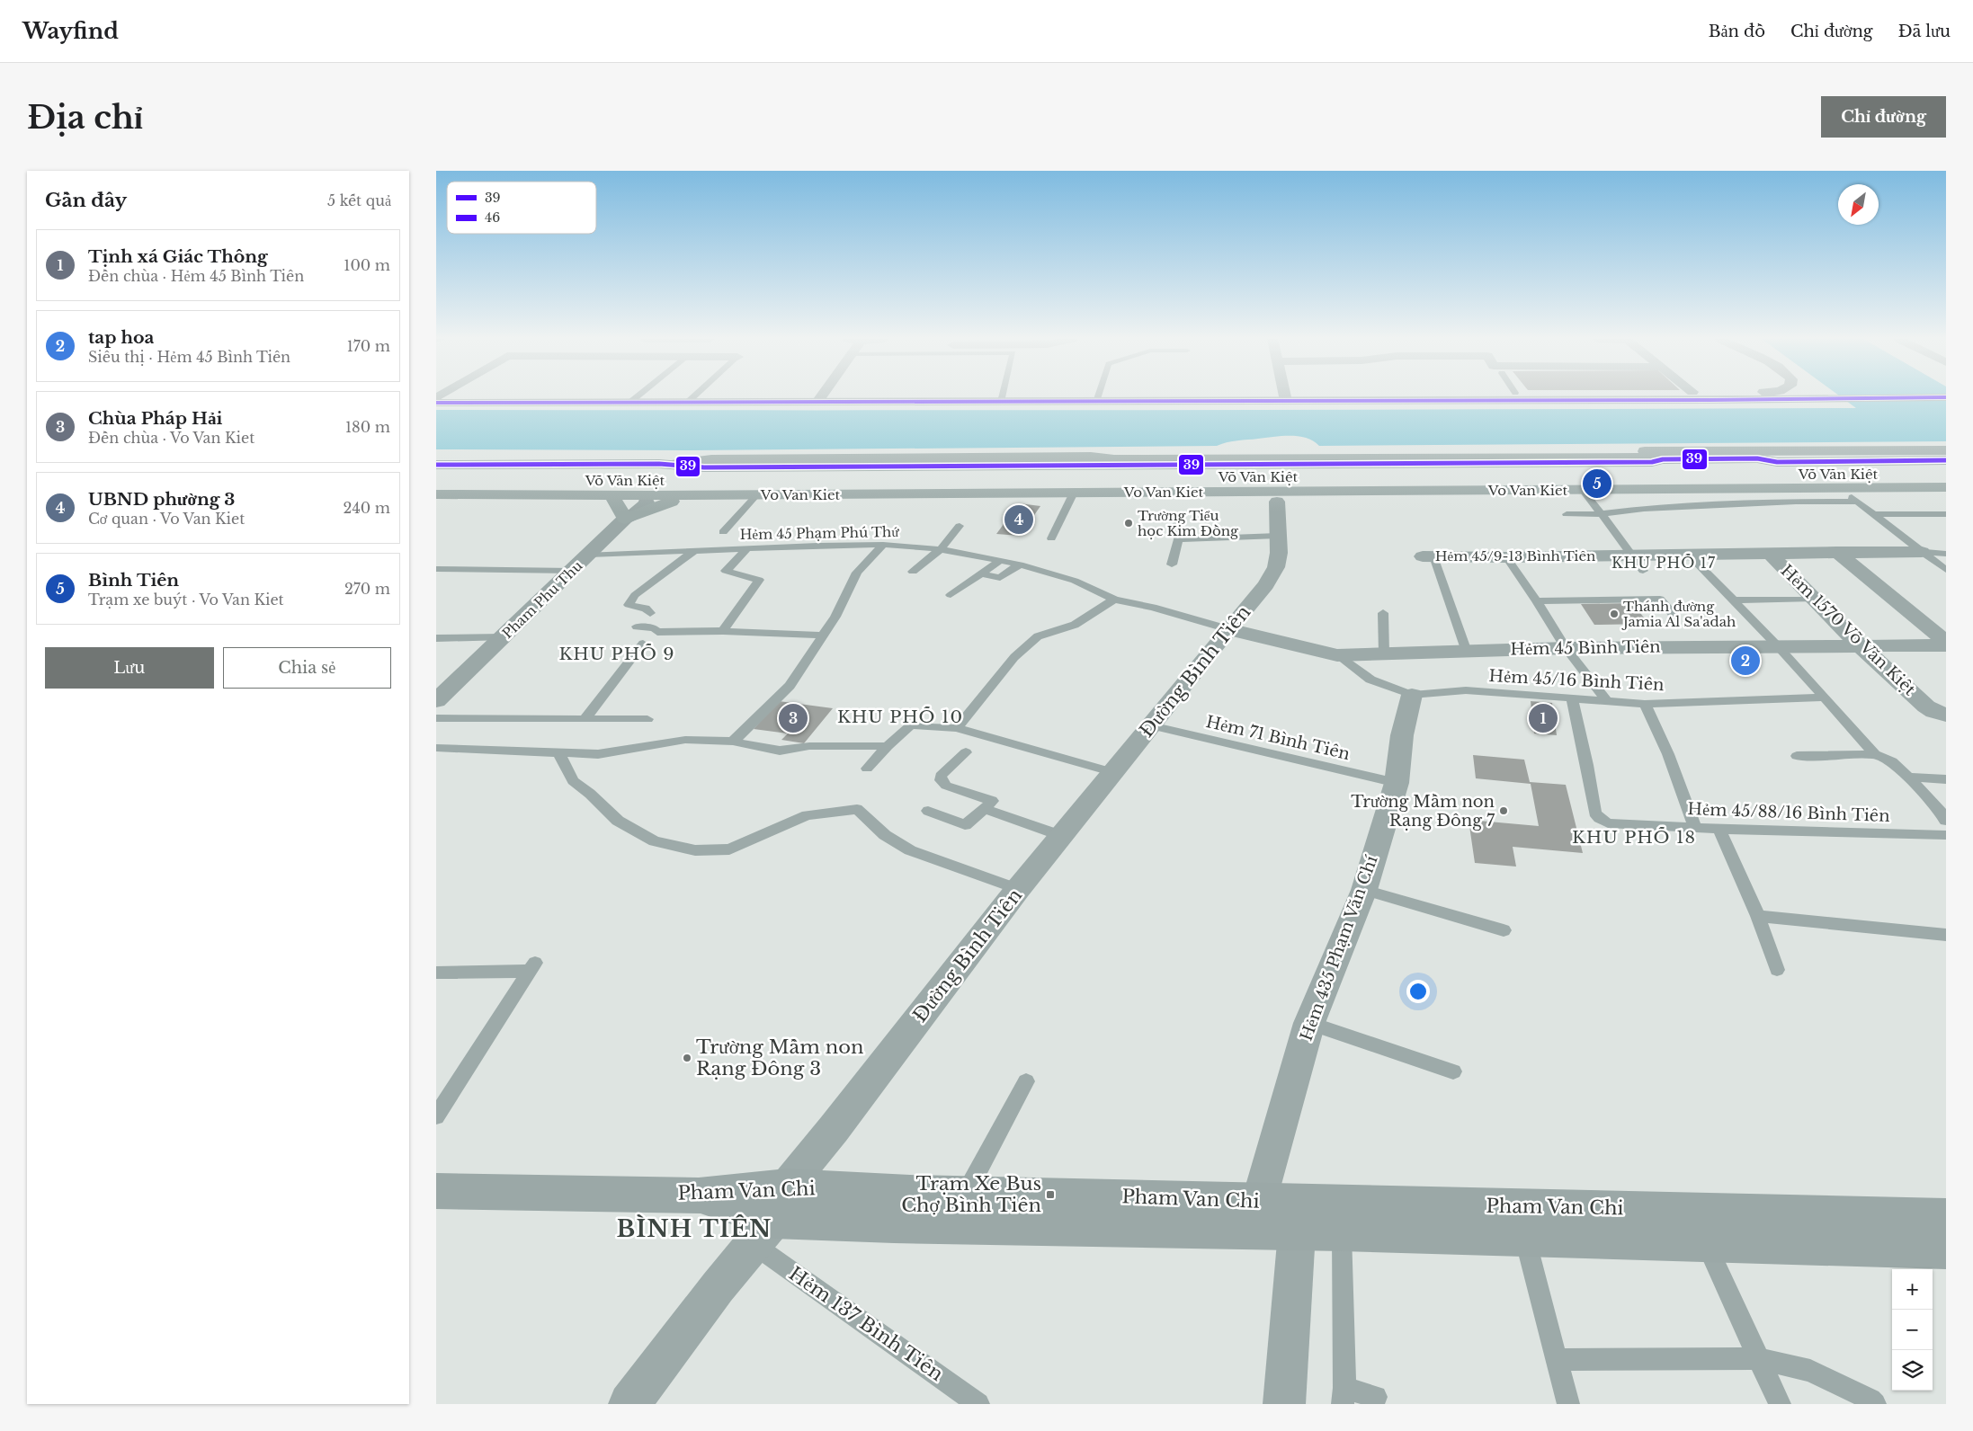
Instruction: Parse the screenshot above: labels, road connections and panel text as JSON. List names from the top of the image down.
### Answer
{
  "streets": {
    "highway": ["Võ Văn Kiệt"],
    "main road": ["Vo Van Kiet", "Pham Phu Thu", "Pham Van Chi"],
    "street": [
      "Hẻm 45/9-13 Bình Tiên",
      "Hẻm 1570 Võ Văn Kiệt",
      "Hẻm 45 Bình Tiên",
      "Đường Bình Tiên",
      "Hẻm 435 Phạm Văn Chí"
    ],
    "lane": [
      "Hẻm 45 Phạm Phú Thứ",
      "Hẻm 45/16 Bình Tiên",
      "Hẻm 71 Bình Tiên",
      "Hẻm 45/88/16 Bình Tiên",
      "Hẻm 137 Bình Tiên"
    ]
  },
  "crossings": [
    ["Vo Van Kiet", "Pham Phu Thu"],
    ["Vo Van Kiet", "Đường Bình Tiên"],
    ["Hẻm 45 Phạm Phú Thứ", "Pham Phu Thu"],
    ["Hẻm 45 Phạm Phú Thứ", "Hẻm 45 Bình Tiên"],
    ["Hẻm 45 Phạm Phú Thứ", "Đường Bình Tiên"],
    ["Hẻm 45/9-13 Bình Tiên", "Hẻm 1570 Võ Văn Kiệt"],
    ["Hẻm 1570 Võ Văn Kiệt", "Hẻm 45 Bình Tiên"],
    ["Hẻm 45 Bình Tiên", "Đường Bình Tiên"],
    ["Hẻm 45 Bình Tiên", "Hẻm 45/16 Bình Tiên"],
    ["Đường Bình Tiên", "Hẻm 71 Bình Tiên"],
    ["Đường Bình Tiên", "Pham Van Chi"],
    ["Đường Bình Tiên", "Hẻm 137 Bình Tiên"],
    ["Hẻm 45/16 Bình Tiên", "Hẻm 45/88/16 Bình Tiên"],
    ["Hẻm 45/16 Bình Tiên", "Hẻm 435 Phạm Văn Chí"],
    ["Hẻm 71 Bình Tiên", "Hẻm 435 Phạm Văn Chí"],
    ["Hẻm 435 Phạm Văn Chí", "Pham Van Chi"],
    ["Pham Van Chi", "Hẻm 137 Bình Tiên"]
  ],
  "districts": [
    "KHU PHỐ 17",
    "KHU PHỐ 9",
    "KHU PHỐ 10",
    "KHU PHỐ 18",
    "BÌNH TIÊN"
  ],
  "places": {
    "other": [
      "Trường Tiểu học Kim Đồng",
      "Thánh đường Jamia Al Sa'adah",
      "Trường Mầm non Rạng Đông 7",
      "Trường Mầm non Rạng Đông 3"
    ],
    "transit": ["Trạm Xe Bus Chợ Bình Tiên"]
  },
  "lines": ["transit line 46", "transit line 39"],
  "legend": ["39", "46"],
  "north": "bottom left",
  "page": {
    "header": "Wayfind",
    "nav": ["Bản đồ", "Chỉ đường", "Đã lưu"],
    "buttons": [
      "Chỉ đường",
      ["Lưu", "Chia sẻ"]
    ],
    "title": "Địa chỉ",
    "heading": ["Gần đây", "5 kết quả"],
    "list": [
      {
        "mark": "1",
        "name": "Tịnh xá Giác Thông",
        "note": "Đền chùa · Hẻm 45 Bình Tiên",
        "value": "100 m"
      },
      {
        "mark": "2",
        "name": "tap hoa",
        "note": "Siêu thị · Hẻm 45 Bình Tiên",
        "value": "170 m"
      },
      {
        "mark": "3",
        "name": "Chùa Pháp Hải",
        "note": "Đền chùa · Vo Van Kiet",
        "value": "180 m"
      },
      {
        "mark": "4",
        "name": "UBND phường 3",
        "note": "Cơ quan · Vo Van Kiet",
        "value": "240 m"
      },
      {
        "mark": "5",
        "name": "Bình Tiên",
        "note": "Trạm xe buýt · Vo Van Kiet",
        "value": "270 m"
      }
    ],
    "pins": [
      "5",
      "4",
      "2",
      "1",
      "3"
    ],
    "map_buttons": ["+", "−"]
  }
}
